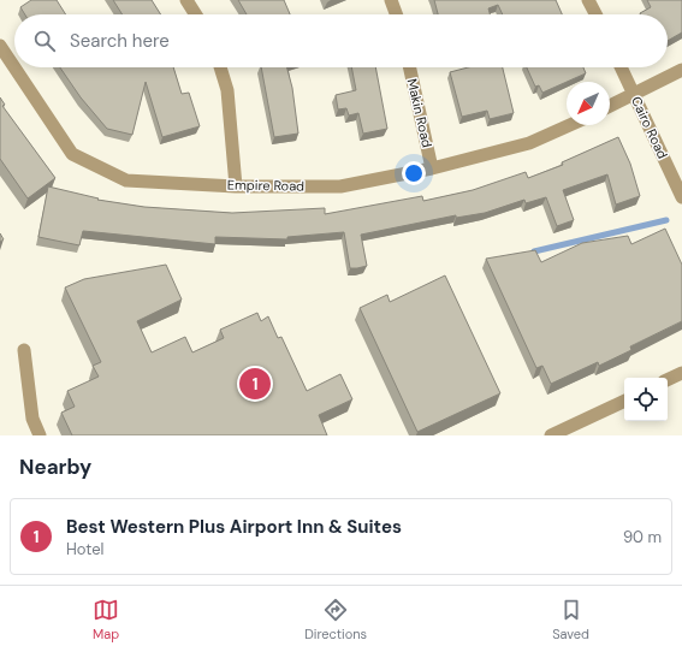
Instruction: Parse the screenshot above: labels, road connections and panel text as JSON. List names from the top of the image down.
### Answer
{
  "streets": {
    "street": ["Makin Road", "Cairo Road", "Empire Road"]
  },
  "crossings": [
    ["Makin Road", "Empire Road"]
  ],
  "north": "bottom left",
  "page": {
    "search": "Search here",
    "pins": "1",
    "heading": "Nearby",
    "list": [
      {
        "mark": "1",
        "name": "Best Western Plus Airport Inn & Suites",
        "note": "Hotel",
        "value": "90 m"
      }
    ],
    "nav": ["Map", "Directions", "Saved"]
  }
}
